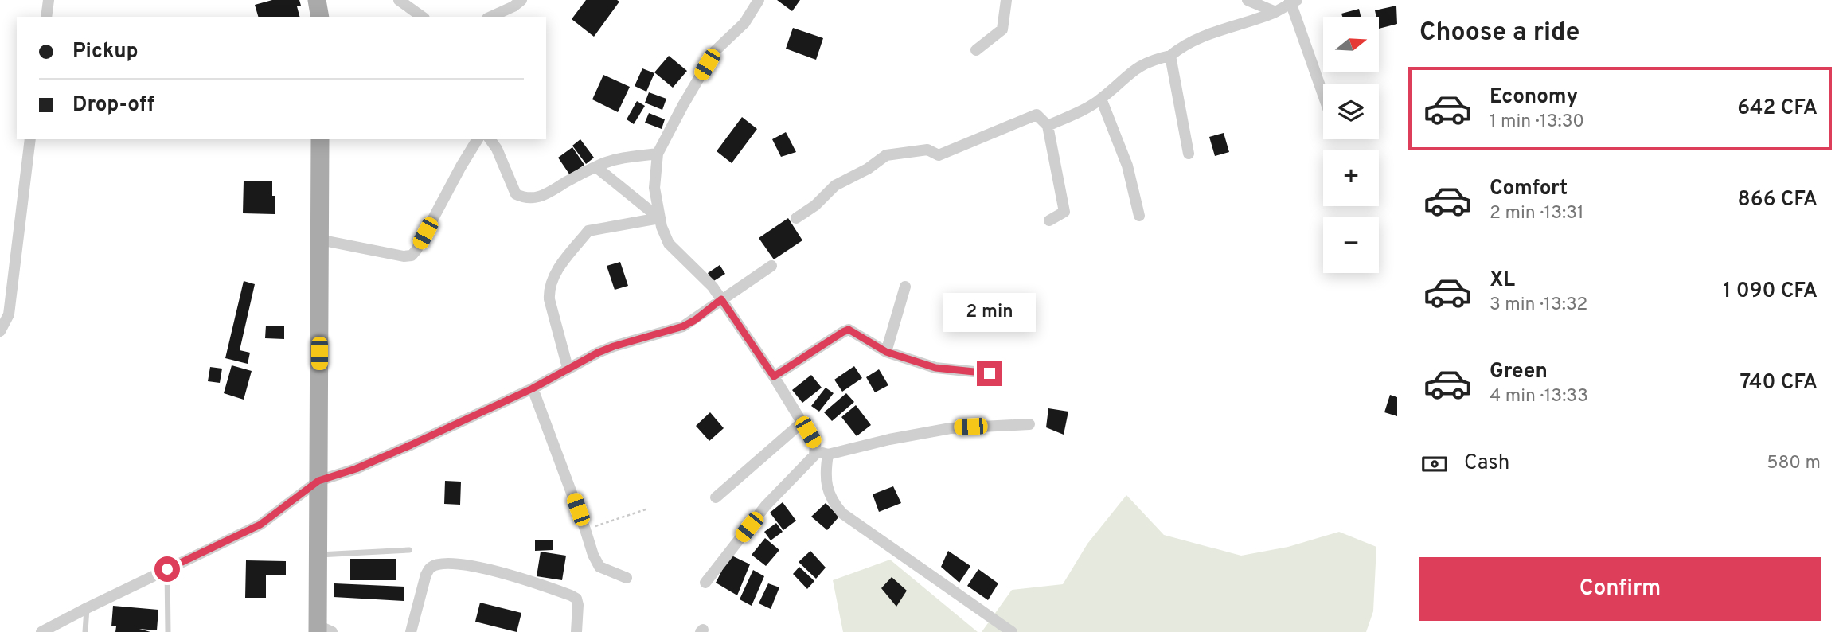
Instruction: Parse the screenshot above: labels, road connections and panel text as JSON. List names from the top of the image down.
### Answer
{
  "north": "right",
  "page": {
    "heading": "Choose a ride",
    "map_buttons": ["+", "−"],
    "banner": ["Pickup", "Drop-off"],
    "list": [
      {
        "name": "Economy",
        "note": "1 min · 13:30",
        "value": "642 CFA"
      },
      {
        "name": "Comfort",
        "note": "2 min · 13:31",
        "value": "866 CFA"
      },
      {
        "name": "XL",
        "note": "3 min · 13:32",
        "value": "1 090 CFA"
      },
      {
        "name": "Green",
        "note": "4 min · 13:33",
        "value": "740 CFA"
      }
    ],
    "bubble": "2 min",
    "pay": ["Cash", "580 m"],
    "buttons": "Confirm"
  }
}
